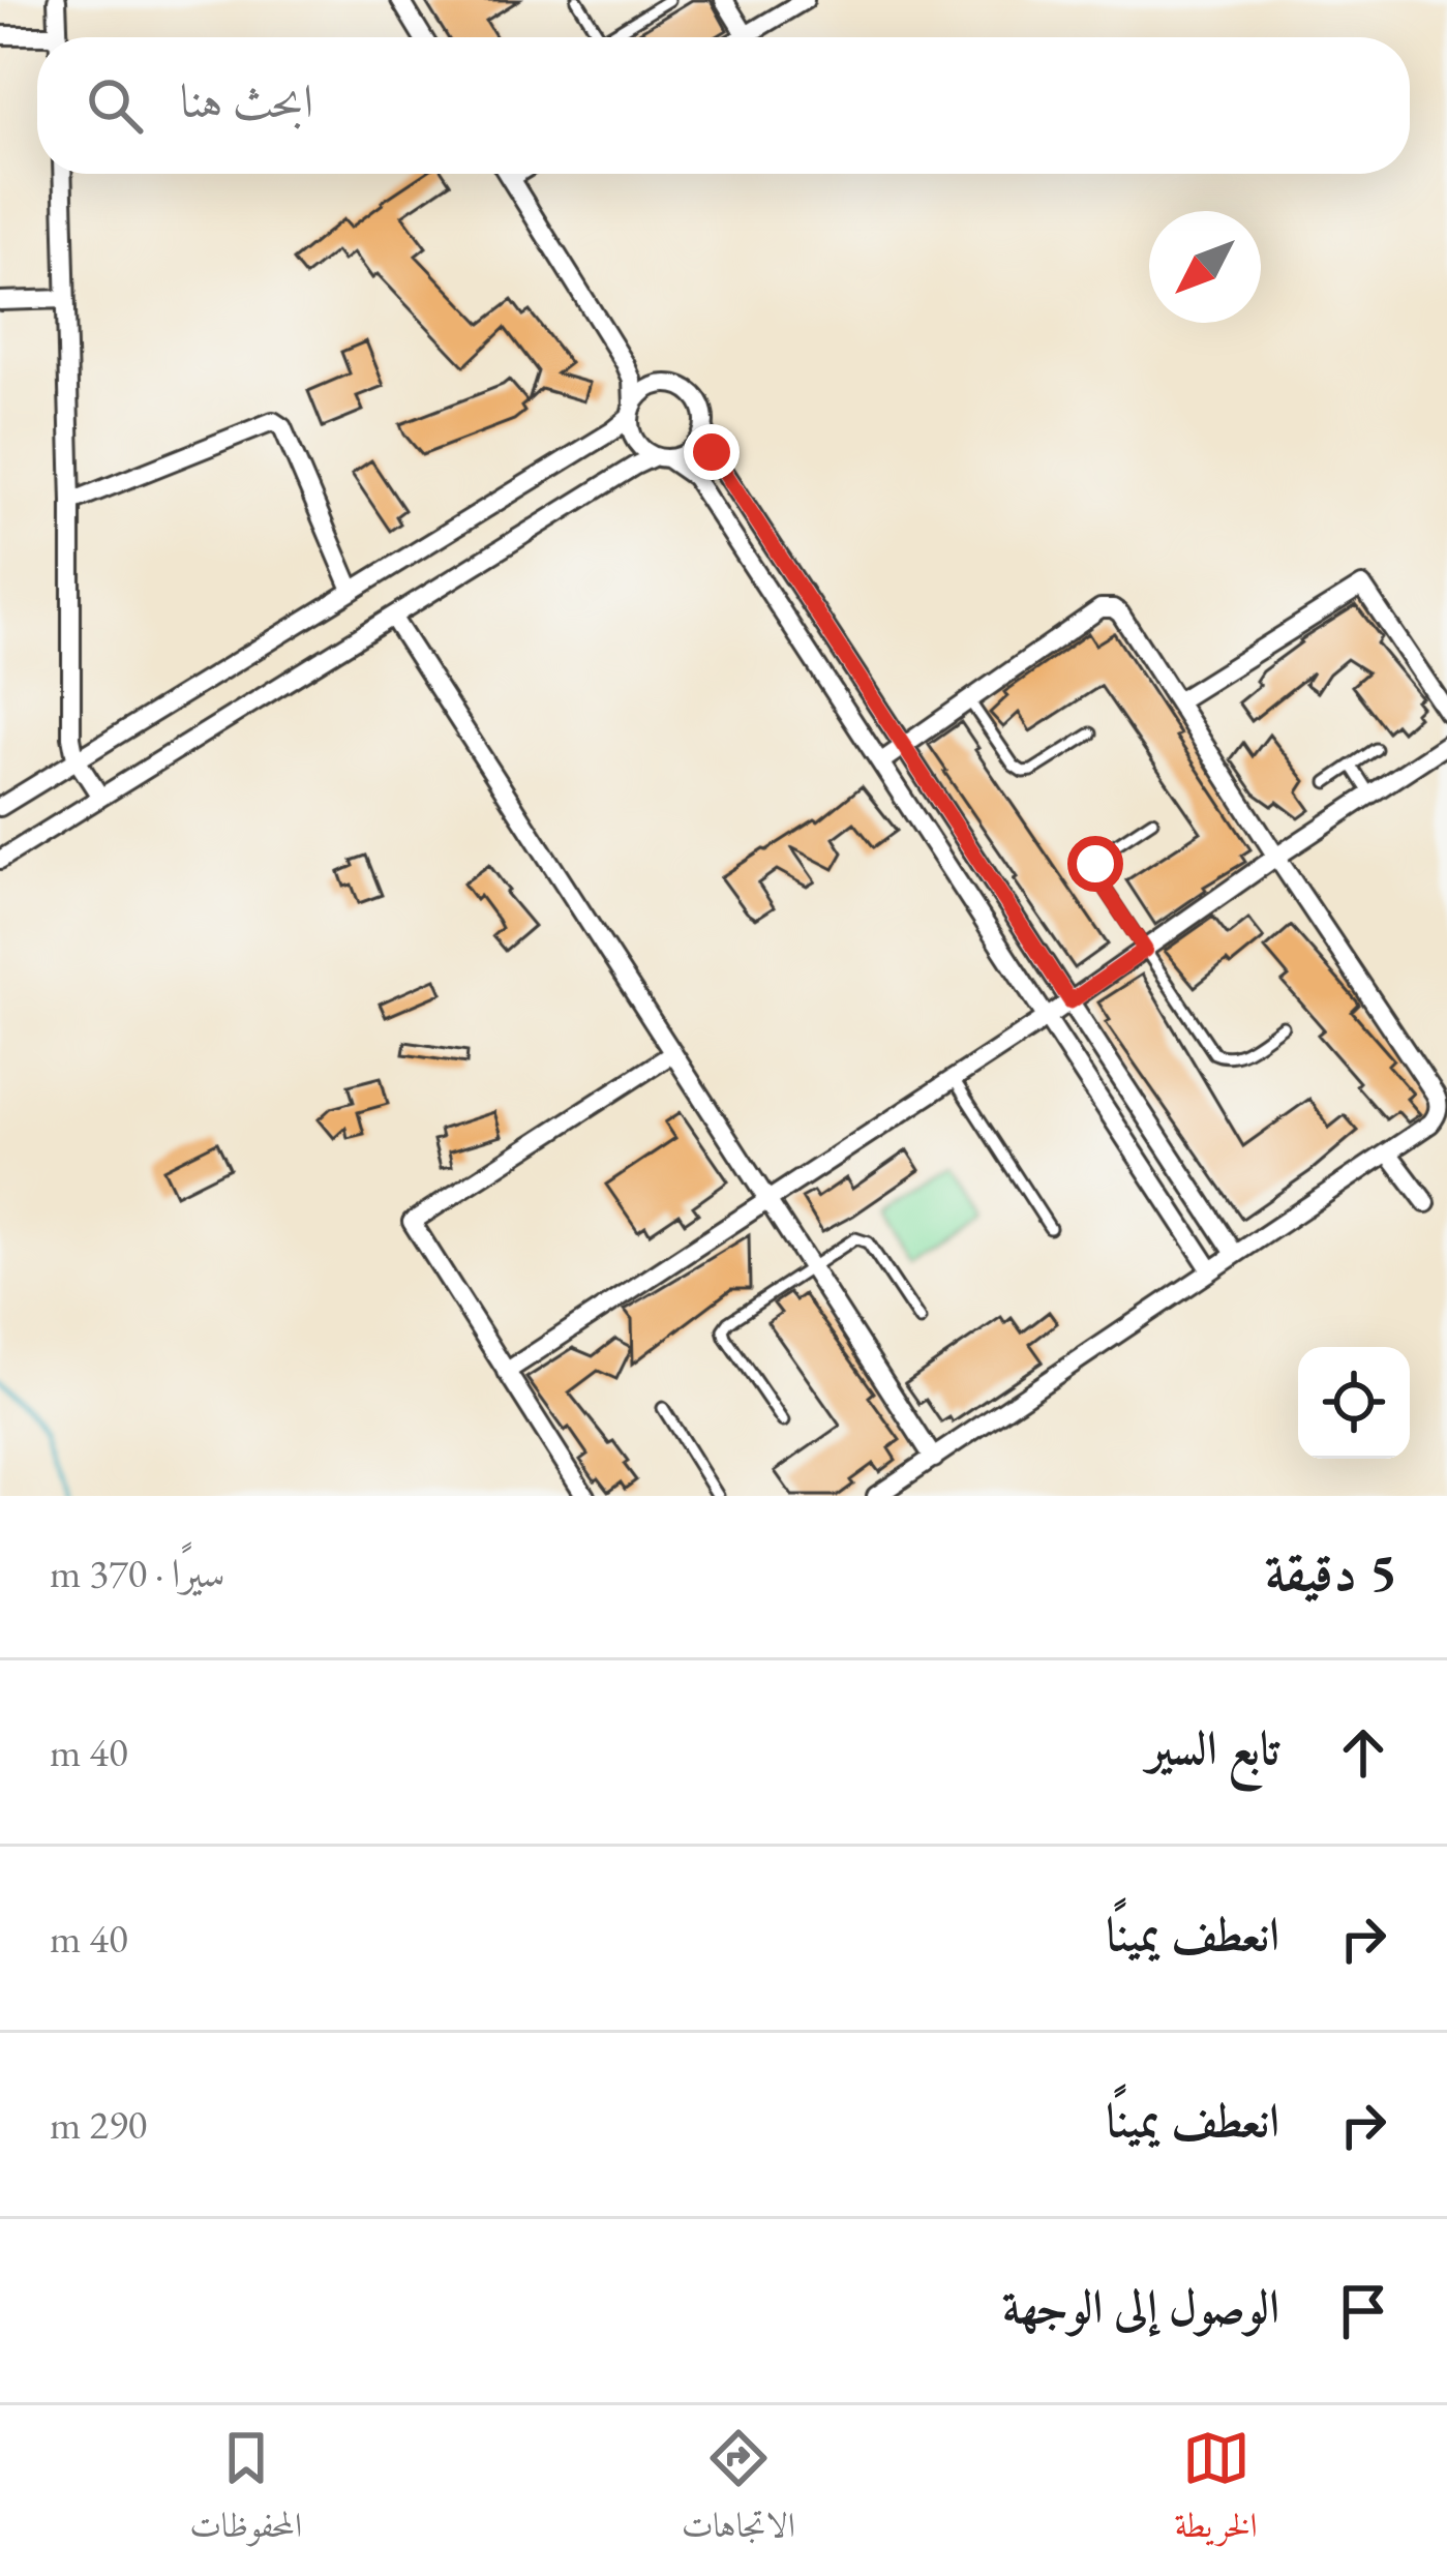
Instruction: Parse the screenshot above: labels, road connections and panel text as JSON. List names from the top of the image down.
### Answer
{
  "north": "bottom left",
  "page": {
    "search": "ابحث هنا",
    "heading": ["5 دقيقة", "سيرًا · 370 m"],
    "list": [
      ["تابع السير", "40 m"],
      ["انعطف يمينًا", "40 m"],
      ["انعطف يمينًا", "290 m"],
      "الوصول إلى الوجهة"
    ],
    "nav": ["الخريطة", "الاتجاهات", "المحفوظات"]
  }
}
